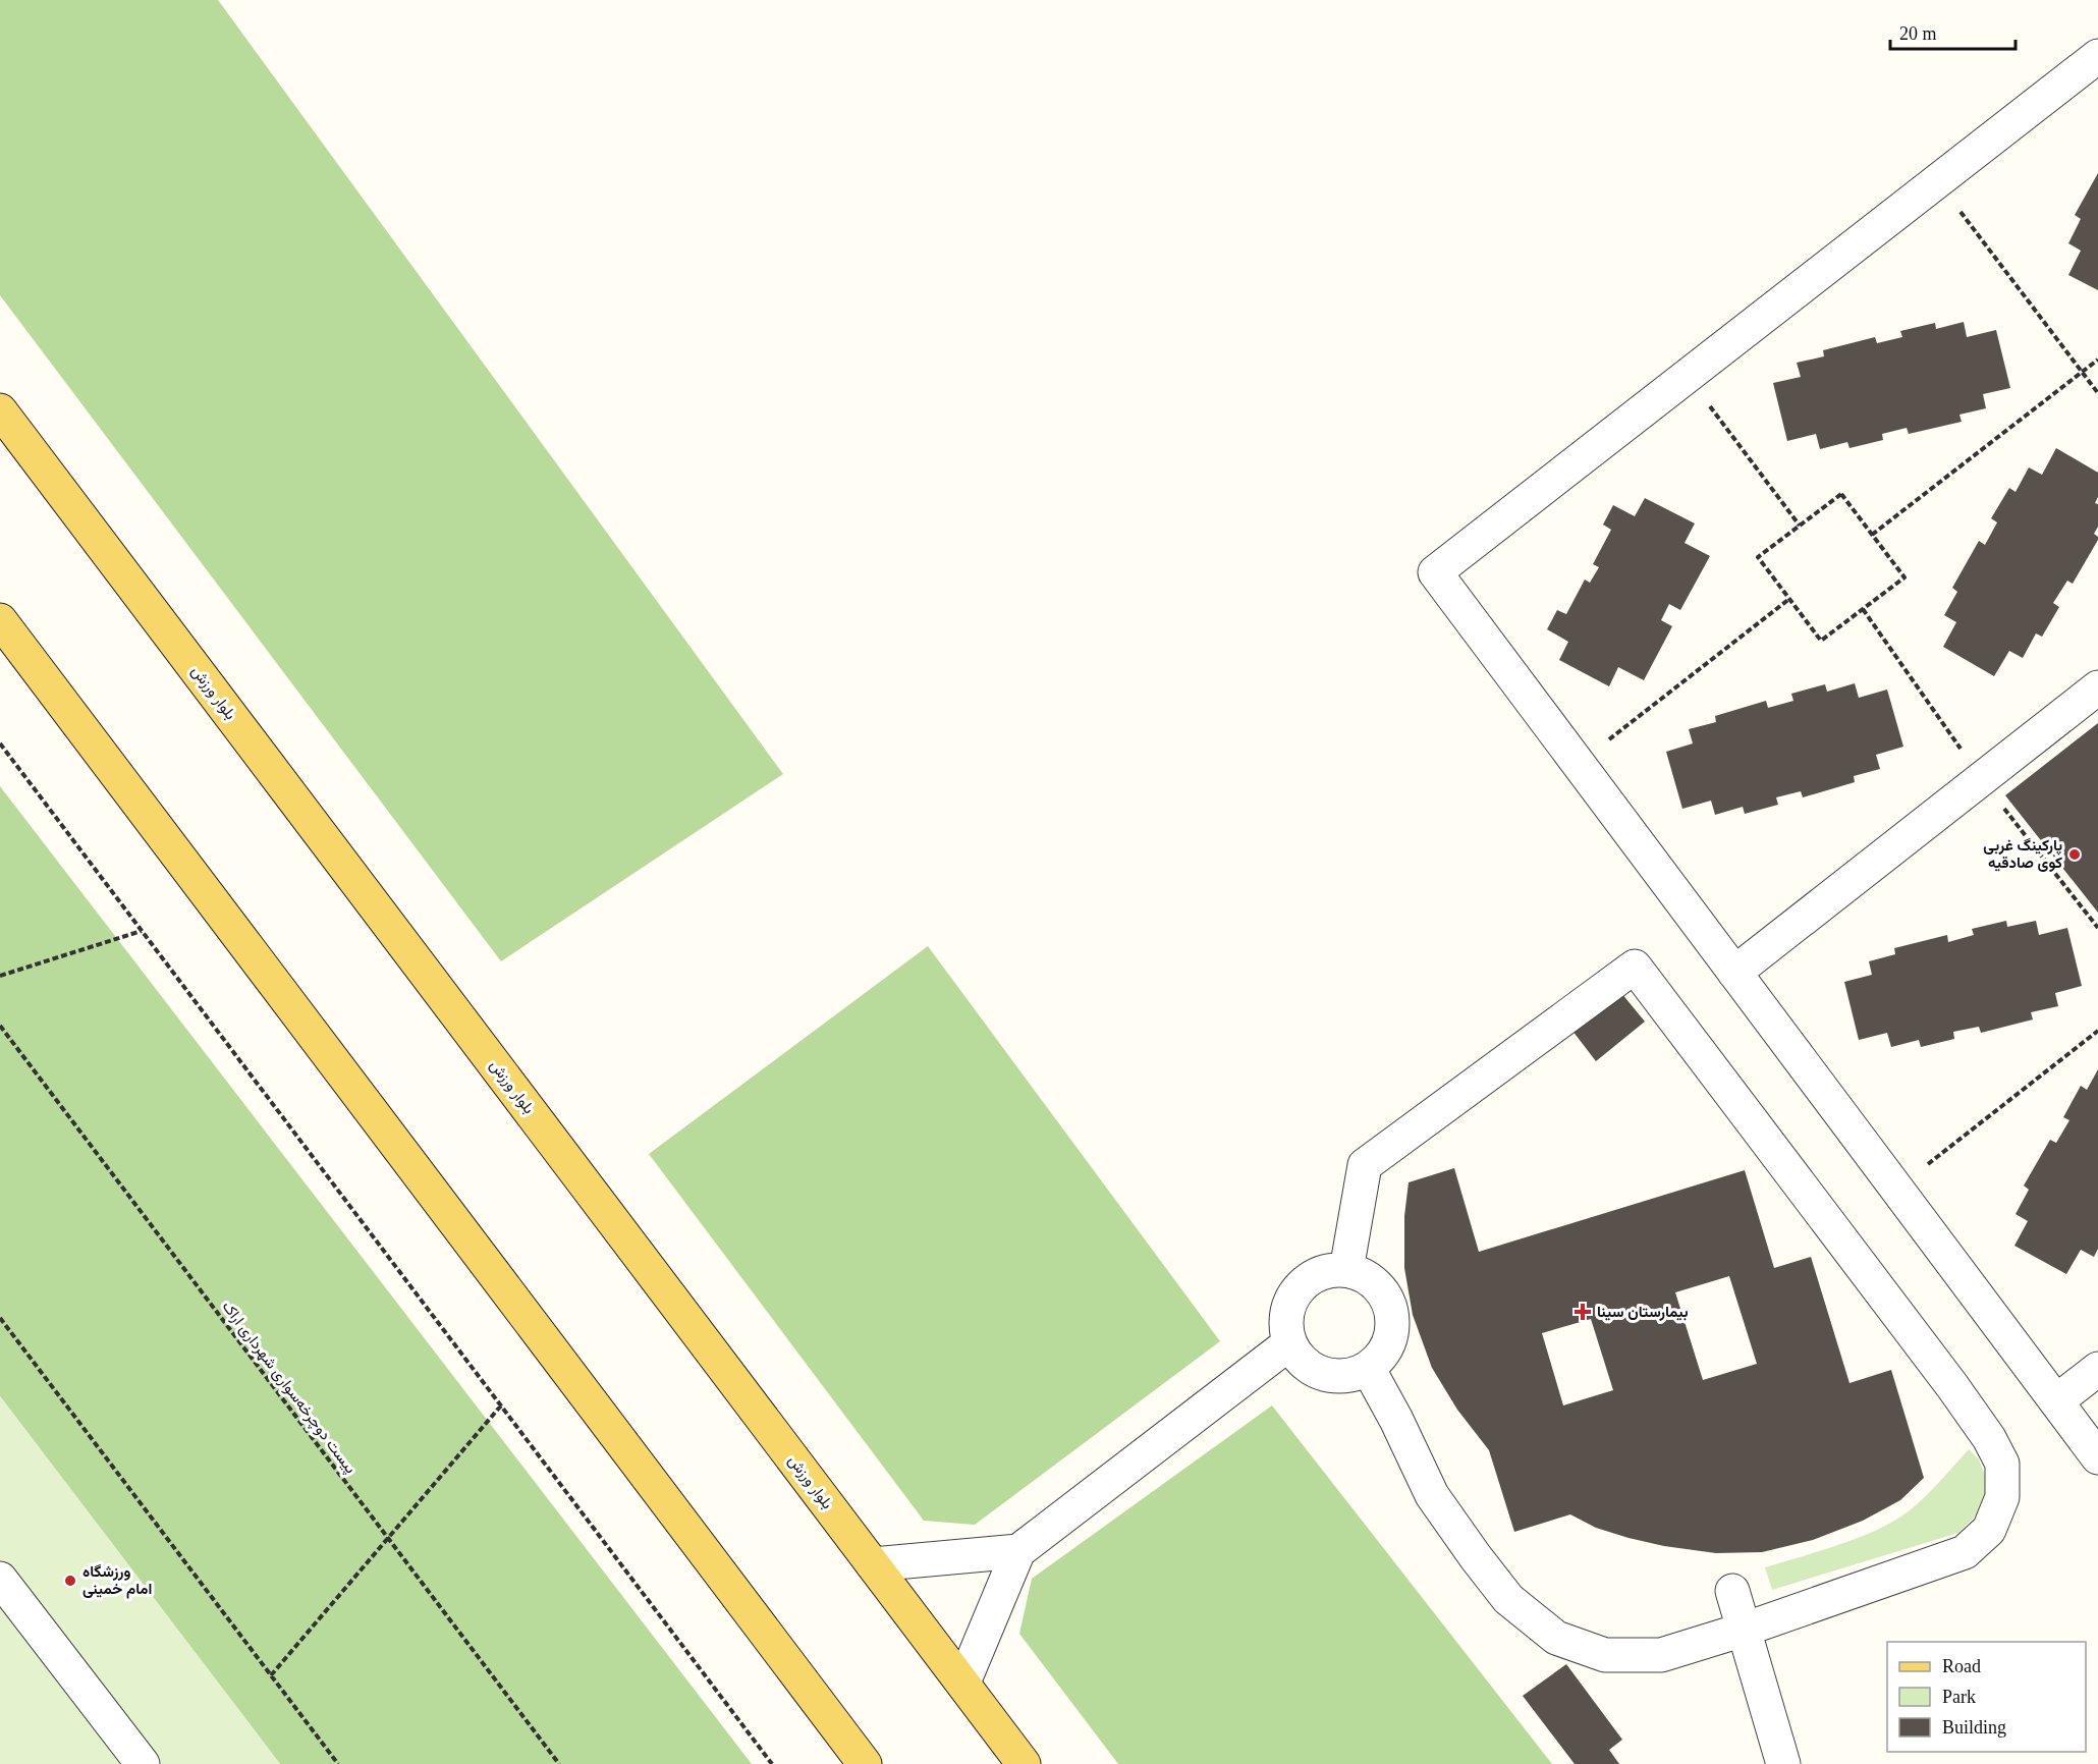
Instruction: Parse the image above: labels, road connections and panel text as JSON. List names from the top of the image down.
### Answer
{
  "streets": {
    "main road": ["بلوار ورزش"],
    "path": ["پیست دوچرخه‌سواری شهرداری اراک"]
  },
  "places": {
    "other": ["پارکینگ غربی کوی صادقیه", "ورزشگاه امام خمینی"],
    "health": ["بیمارستان سینا"]
  },
  "legend": ["Road", "Park", "Building"],
  "scale_bar": "20 m"
}
